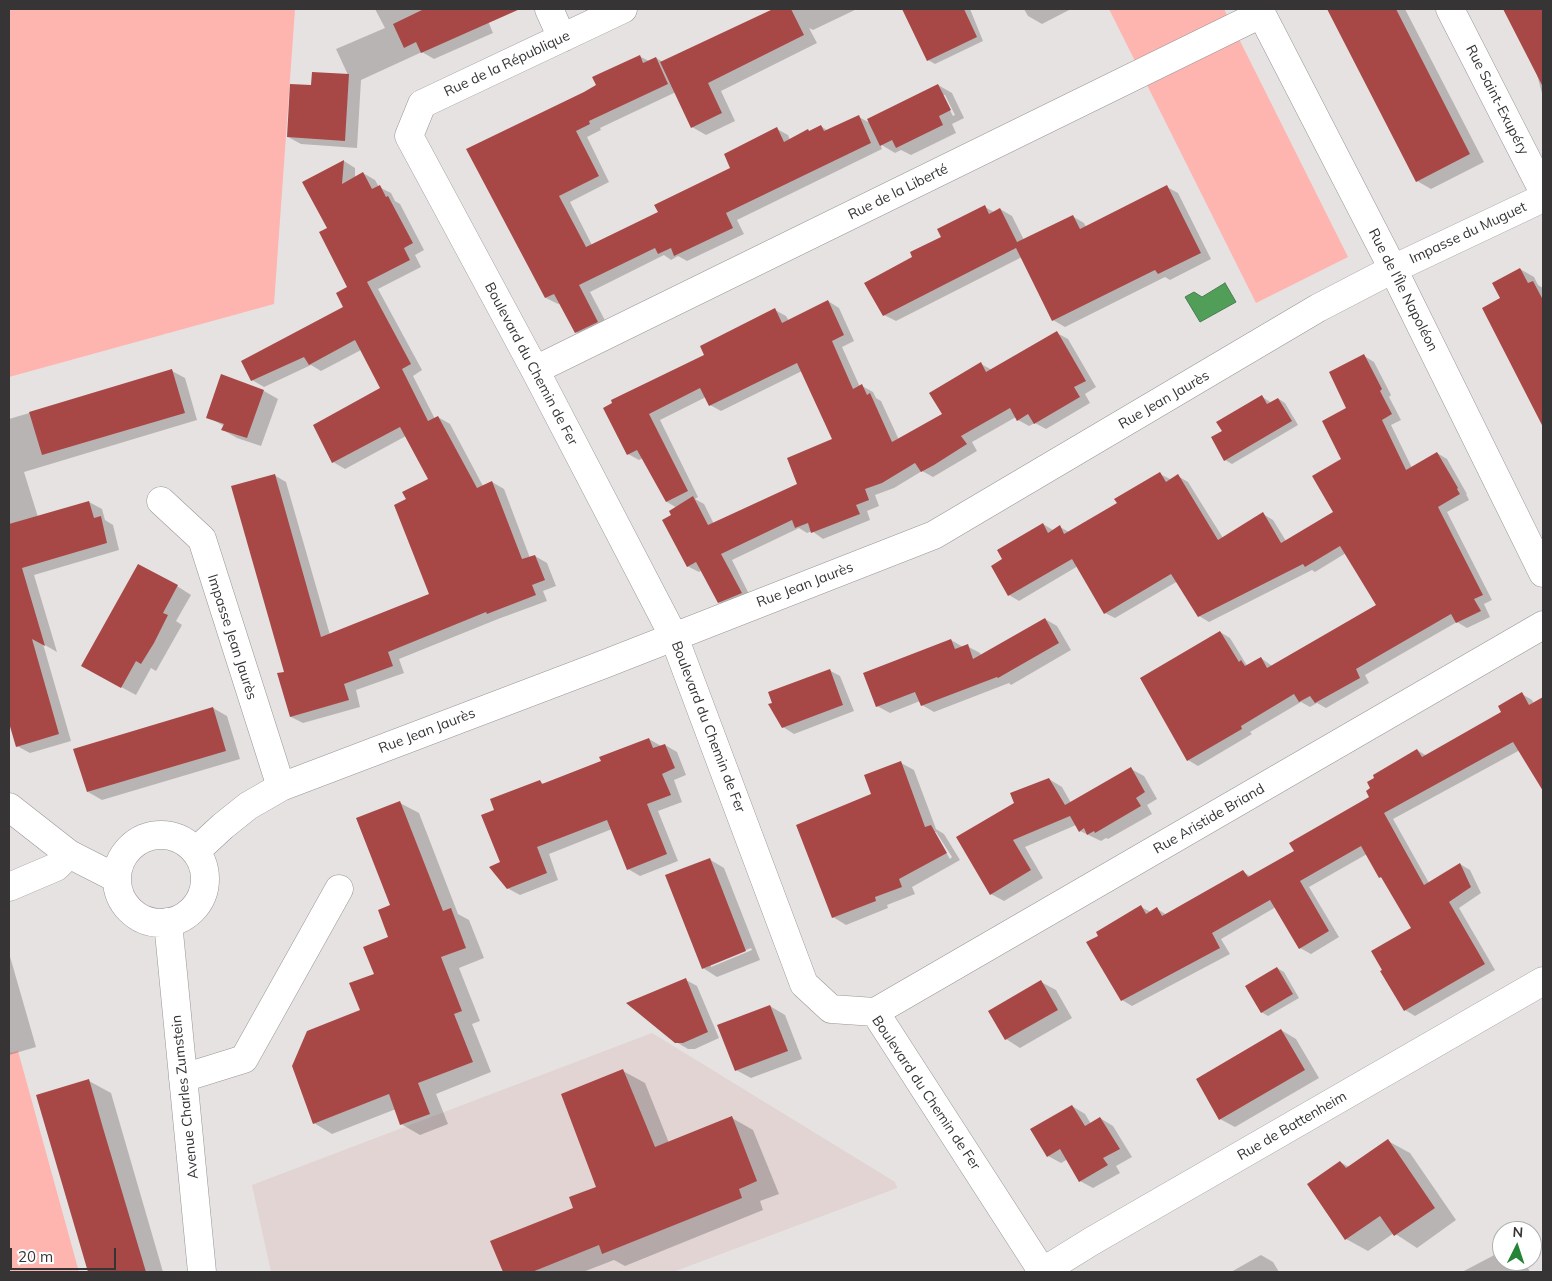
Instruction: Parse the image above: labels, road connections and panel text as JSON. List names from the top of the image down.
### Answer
{
  "streets": {
    "street": [
      "Rue de la République",
      "Rue Saint-Exupéry",
      "Rue de la Liberté",
      "Impasse du Muguet",
      "Rue de l'Île Napoléon",
      "Boulevard du Chemin de Fer",
      "Rue Jean Jaurès",
      "Impasse Jean Jaurès",
      "Rue Aristide Briand",
      "Avenue Charles Zumstein",
      "Rue de Battenheim"
    ]
  },
  "crossings": [
    ["Rue de la République", "Boulevard du Chemin de Fer"],
    ["Rue de la Liberté", "Rue de l'Île Napoléon"],
    ["Rue de la Liberté", "Boulevard du Chemin de Fer"],
    ["Impasse du Muguet", "Rue de l'Île Napoléon"],
    ["Impasse du Muguet", "Rue Jean Jaurès"],
    ["Rue de l'Île Napoléon", "Rue Jean Jaurès"],
    ["Boulevard du Chemin de Fer", "Rue Jean Jaurès"],
    ["Boulevard du Chemin de Fer", "Rue Aristide Briand"],
    ["Boulevard du Chemin de Fer", "Rue de Battenheim"],
    ["Rue Jean Jaurès", "Impasse Jean Jaurès"],
    ["Rue Jean Jaurès", "Avenue Charles Zumstein"]
  ],
  "scale_bar": "20 m",
  "north": "top"
}
